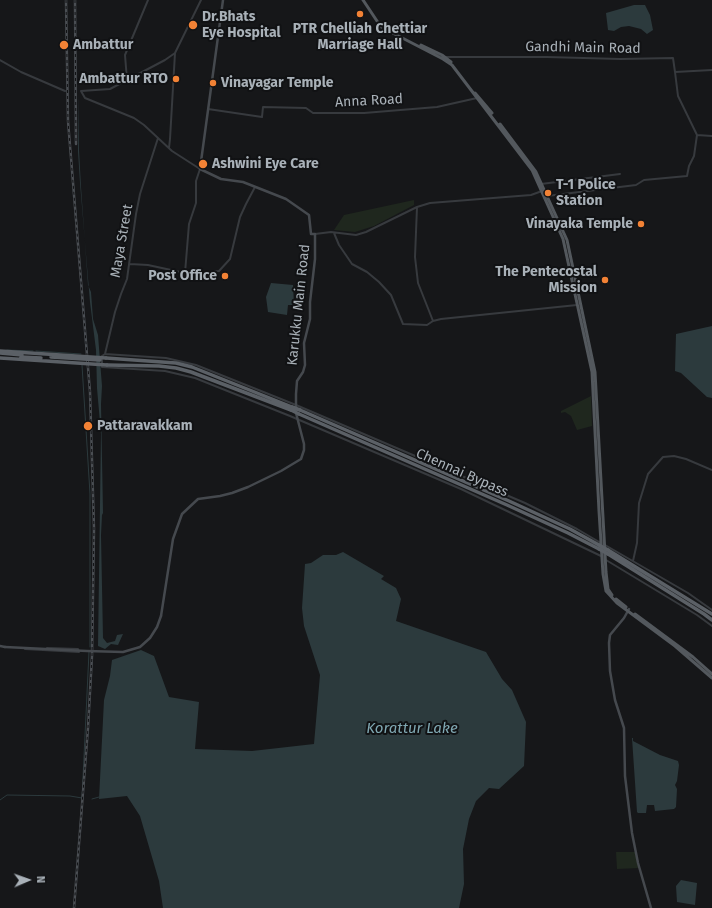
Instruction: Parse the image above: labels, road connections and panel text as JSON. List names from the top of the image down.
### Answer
{
  "streets": {
    "highway": ["Chennai Bypass"],
    "main road": ["Karukku Main Road"],
    "street": ["Gandhi Main Road", "Anna Road", "Maya Street"]
  },
  "crossings": [
    ["Maya Street", "Chennai Bypass"]
  ],
  "water": ["Korattur Lake"],
  "places": [
    "PTR Chelliah Chettiar Marriage Hall",
    "Dr.Bhats Eye Hospital",
    "Ambattur",
    "Ambattur RTO",
    "Vinayagar Temple",
    "Ashwini Eye Care",
    "T-1 Police Station",
    "Vinayaka Temple",
    "Post Office",
    "The Pentecostal Mission",
    "Pattaravakkam"
  ],
  "north": "right"
}
